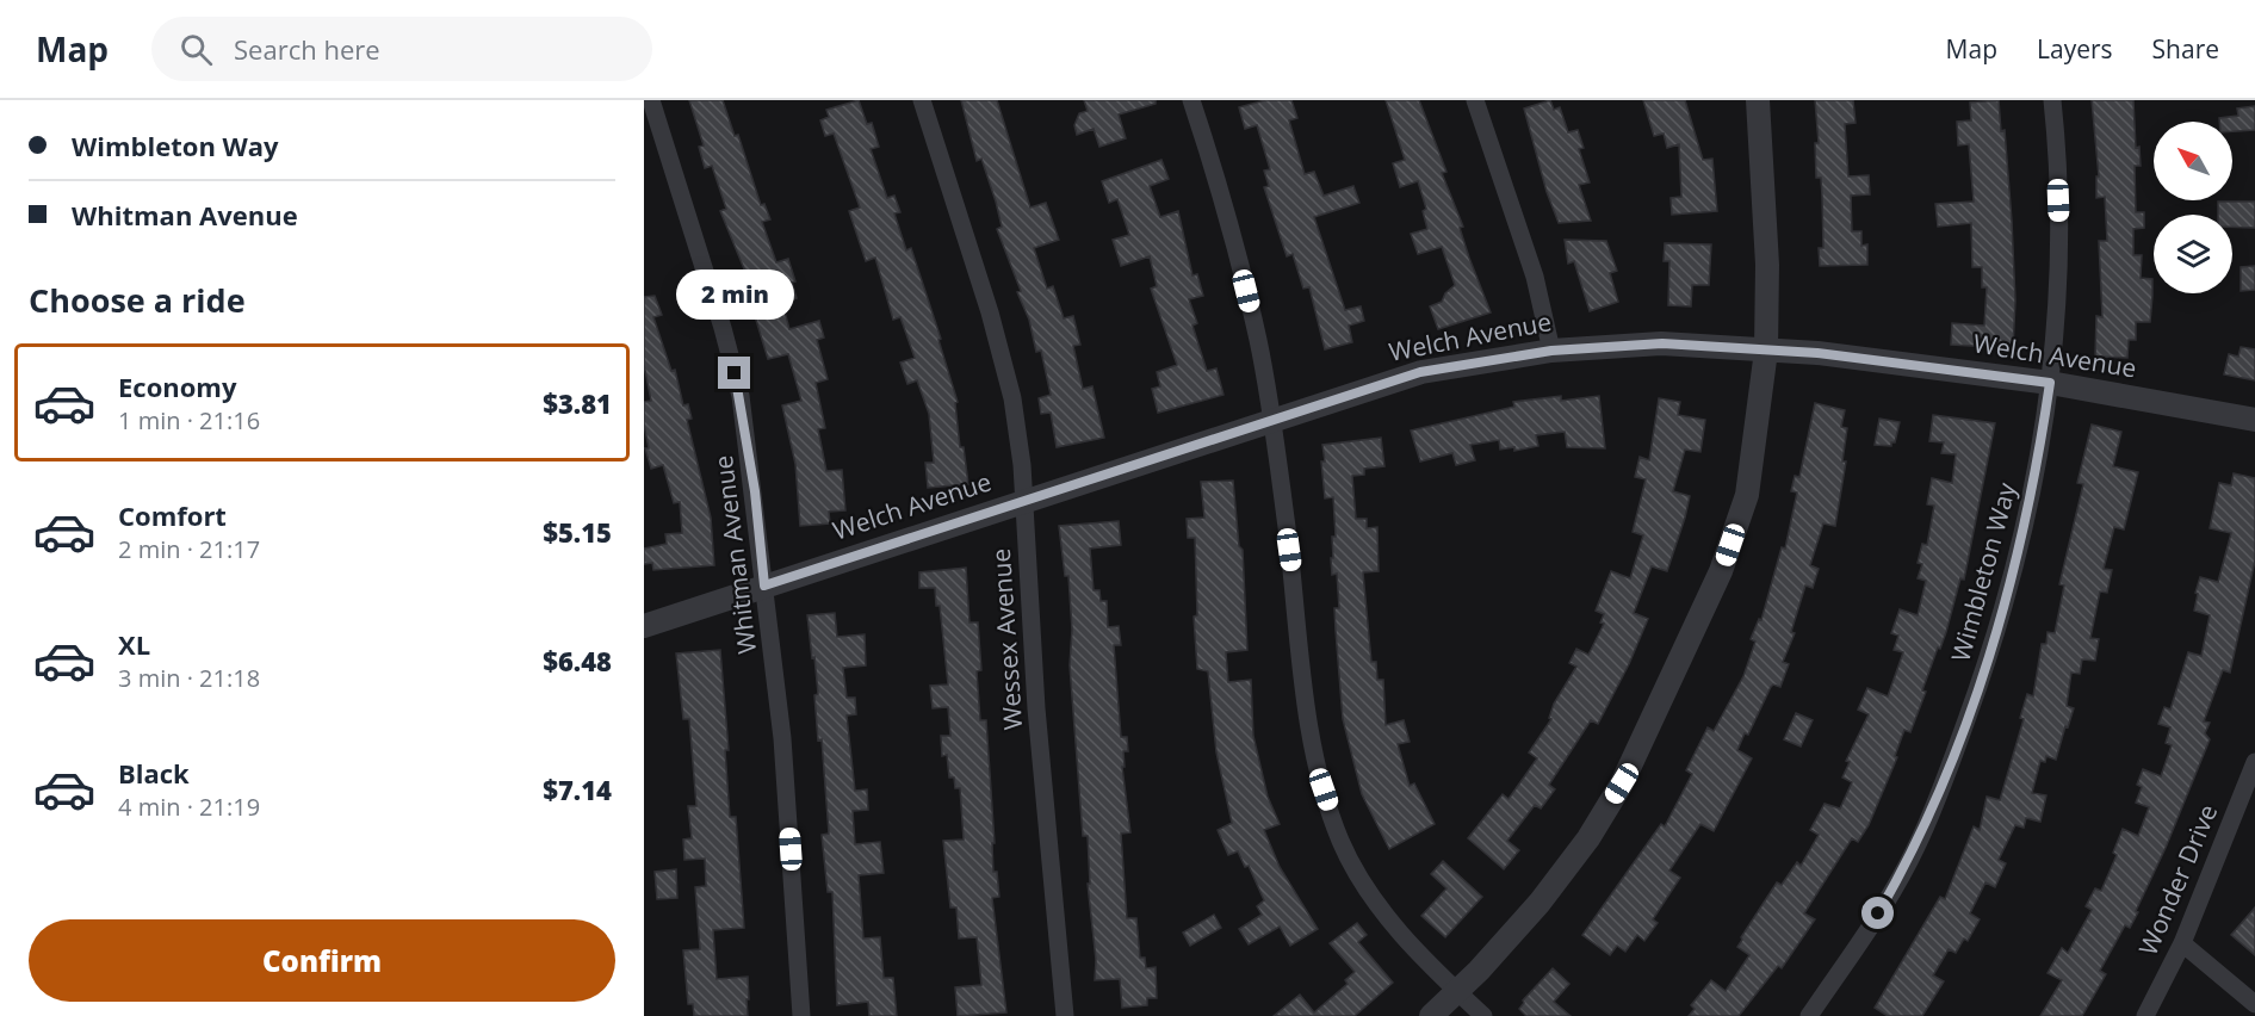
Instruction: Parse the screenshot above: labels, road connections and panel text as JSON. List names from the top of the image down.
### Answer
{
  "streets": {
    "street": [
      "Welch Avenue",
      "Whitman Avenue",
      "Wimbleton Way",
      "Wessex Avenue",
      "Wonder Drive"
    ]
  },
  "crossings": [
    ["Welch Avenue", "Whitman Avenue"],
    ["Welch Avenue", "Wimbleton Way"],
    ["Welch Avenue", "Wessex Avenue"]
  ],
  "north": "top left",
  "page": {
    "header": "Map",
    "search": "Search here",
    "nav": ["Map", "Layers", "Share"],
    "banner": ["Wimbleton Way", "Whitman Avenue"],
    "heading": "Choose a ride",
    "bubble": "2 min",
    "list": [
      {
        "name": "Economy",
        "note": "1 min · 21:16",
        "value": "$3.81"
      },
      {
        "name": "Comfort",
        "note": "2 min · 21:17",
        "value": "$5.15"
      },
      {
        "name": "XL",
        "note": "3 min · 21:18",
        "value": "$6.48"
      },
      {
        "name": "Black",
        "note": "4 min · 21:19",
        "value": "$7.14"
      }
    ],
    "buttons": "Confirm"
  }
}
